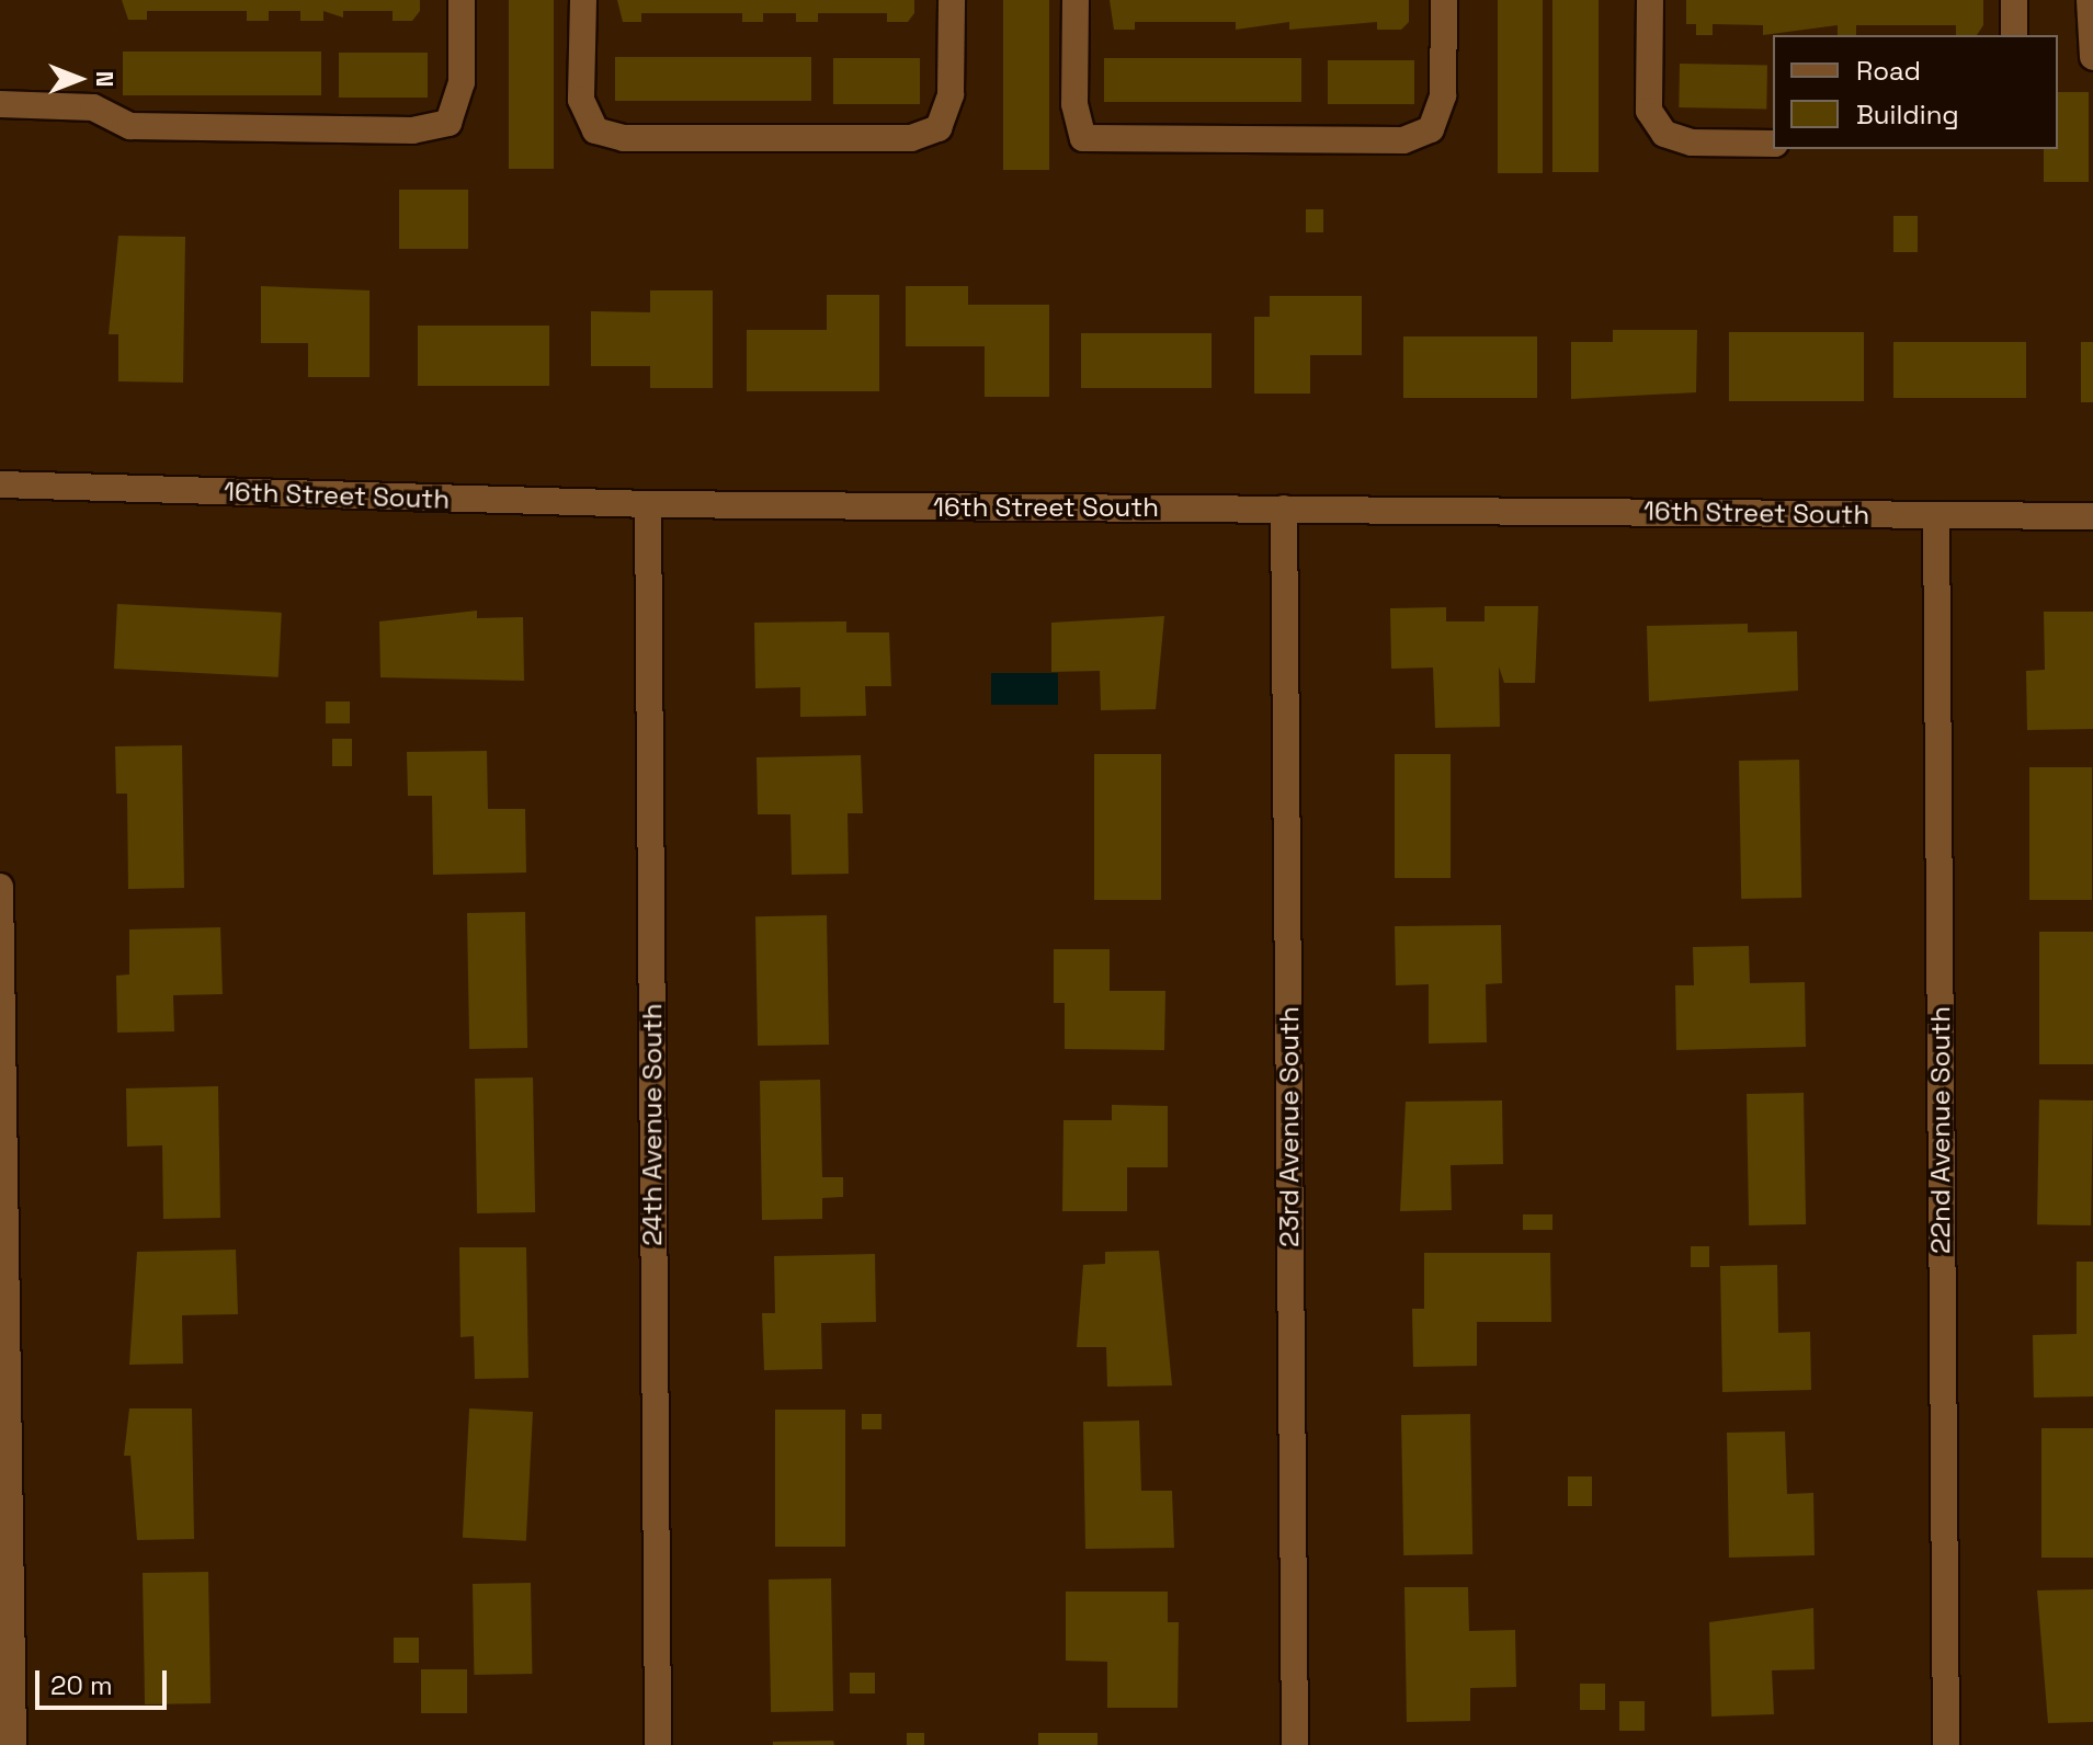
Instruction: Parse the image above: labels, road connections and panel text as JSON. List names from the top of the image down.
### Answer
{
  "streets": {
    "street": [
      "16th Street South",
      "24th Avenue South",
      "23rd Avenue South",
      "22nd Avenue South"
    ]
  },
  "crossings": [
    ["16th Street South", "24th Avenue South"],
    ["16th Street South", "23rd Avenue South"],
    ["16th Street South", "22nd Avenue South"]
  ],
  "legend": ["Road", "Building"],
  "scale_bar": "20 m",
  "north": "right"
}
